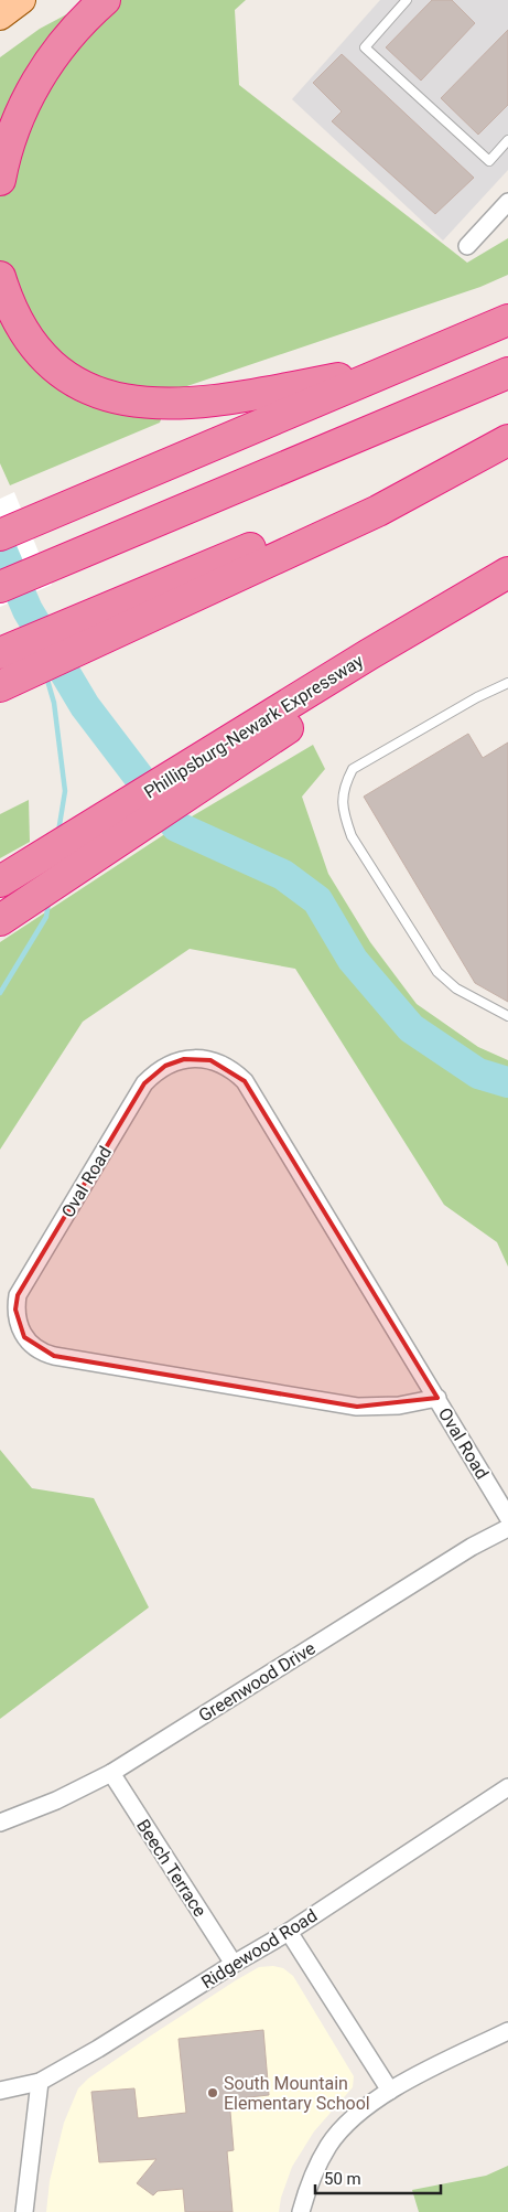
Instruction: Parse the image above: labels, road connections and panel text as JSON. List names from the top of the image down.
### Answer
{
  "streets": {
    "highway": ["Phillipsburg-Newark Expressway"],
    "street": [
      "Oval Road",
      "Greenwood Drive",
      "Beech Terrace",
      "Ridgewood Road"
    ]
  },
  "crossings": [
    ["Greenwood Drive", "Beech Terrace"],
    ["Beech Terrace", "Ridgewood Road"]
  ],
  "places": ["South Mountain Elementary School"],
  "scale_bar": "50 m"
}
